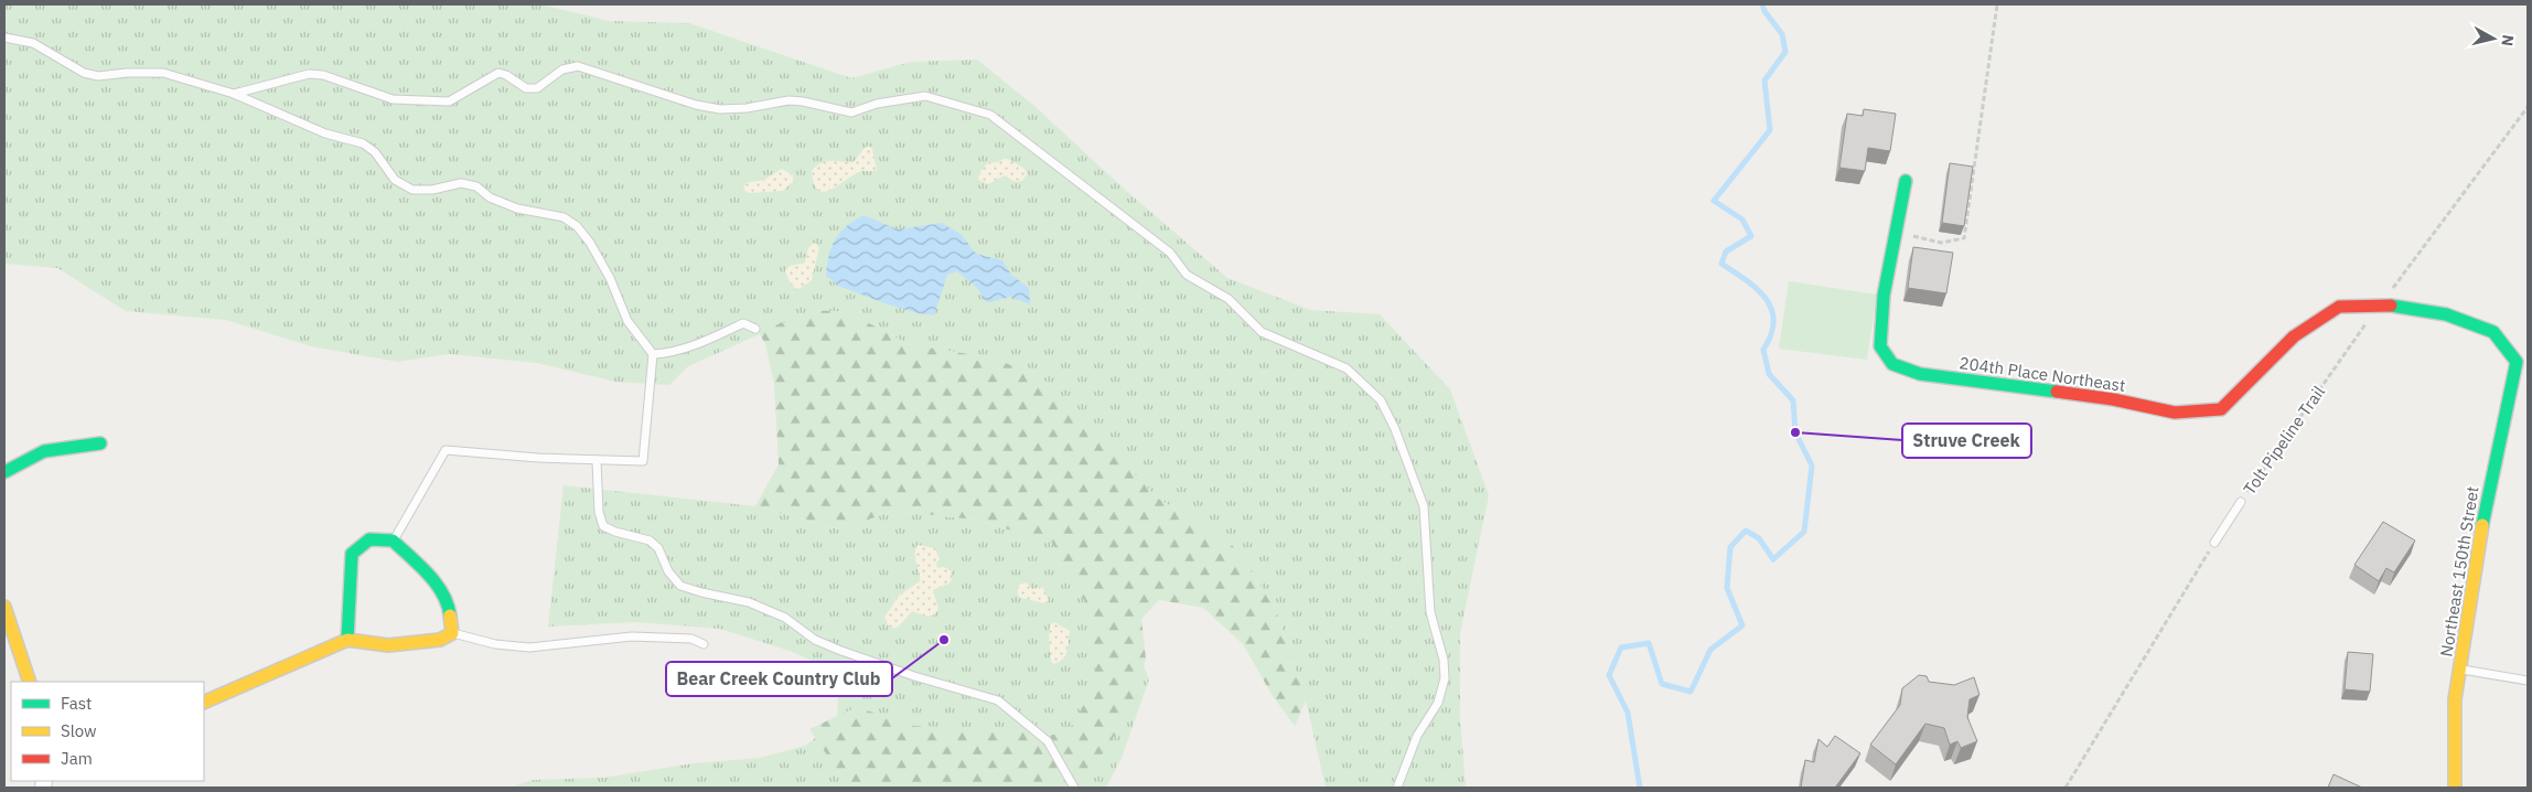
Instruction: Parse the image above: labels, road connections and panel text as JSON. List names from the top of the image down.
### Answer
{
  "streets": {
    "street": ["204th Place Northeast", "Northeast 150th Street"],
    "path": ["Tolt Pipeline Trail"]
  },
  "crossings": [
    ["204th Place Northeast", "Tolt Pipeline Trail"],
    ["204th Place Northeast", "Northeast 150th Street"],
    ["Tolt Pipeline Trail", "Northeast 150th Street"]
  ],
  "places": ["Struve Creek", "Bear Creek Country Club"],
  "legend": ["Fast", "Slow", "Jam"],
  "north": "right"
}
